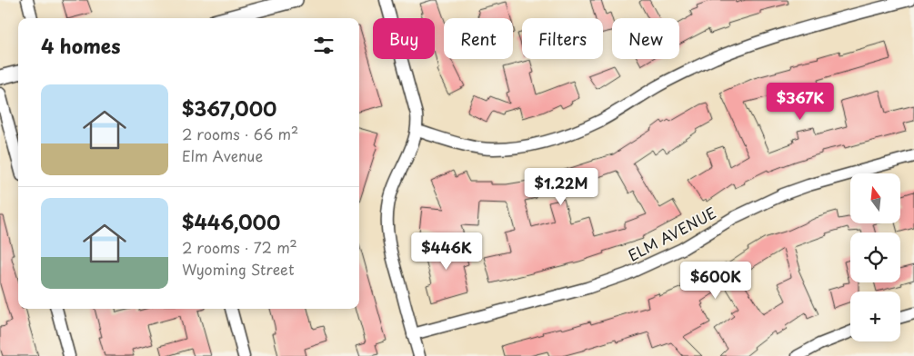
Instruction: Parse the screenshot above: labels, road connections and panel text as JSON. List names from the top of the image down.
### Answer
{
  "streets": {
    "street": ["ELM AVENUE"]
  },
  "north": "top",
  "page": {
    "chip": [
      "Buy",
      "Rent",
      "Filters",
      "New"
    ],
    "heading": "4 homes",
    "list": [
      {
        "name": "$367,000",
        "note": "2 rooms · 66 m² · Elm Avenue"
      },
      {
        "name": "$446,000",
        "note": "2 rooms · 72 m² · Wyoming Street"
      }
    ],
    "price": [
      "$367K",
      "$1.22M",
      "$446K",
      "$600K"
    ],
    "map_buttons": "+"
  }
}
